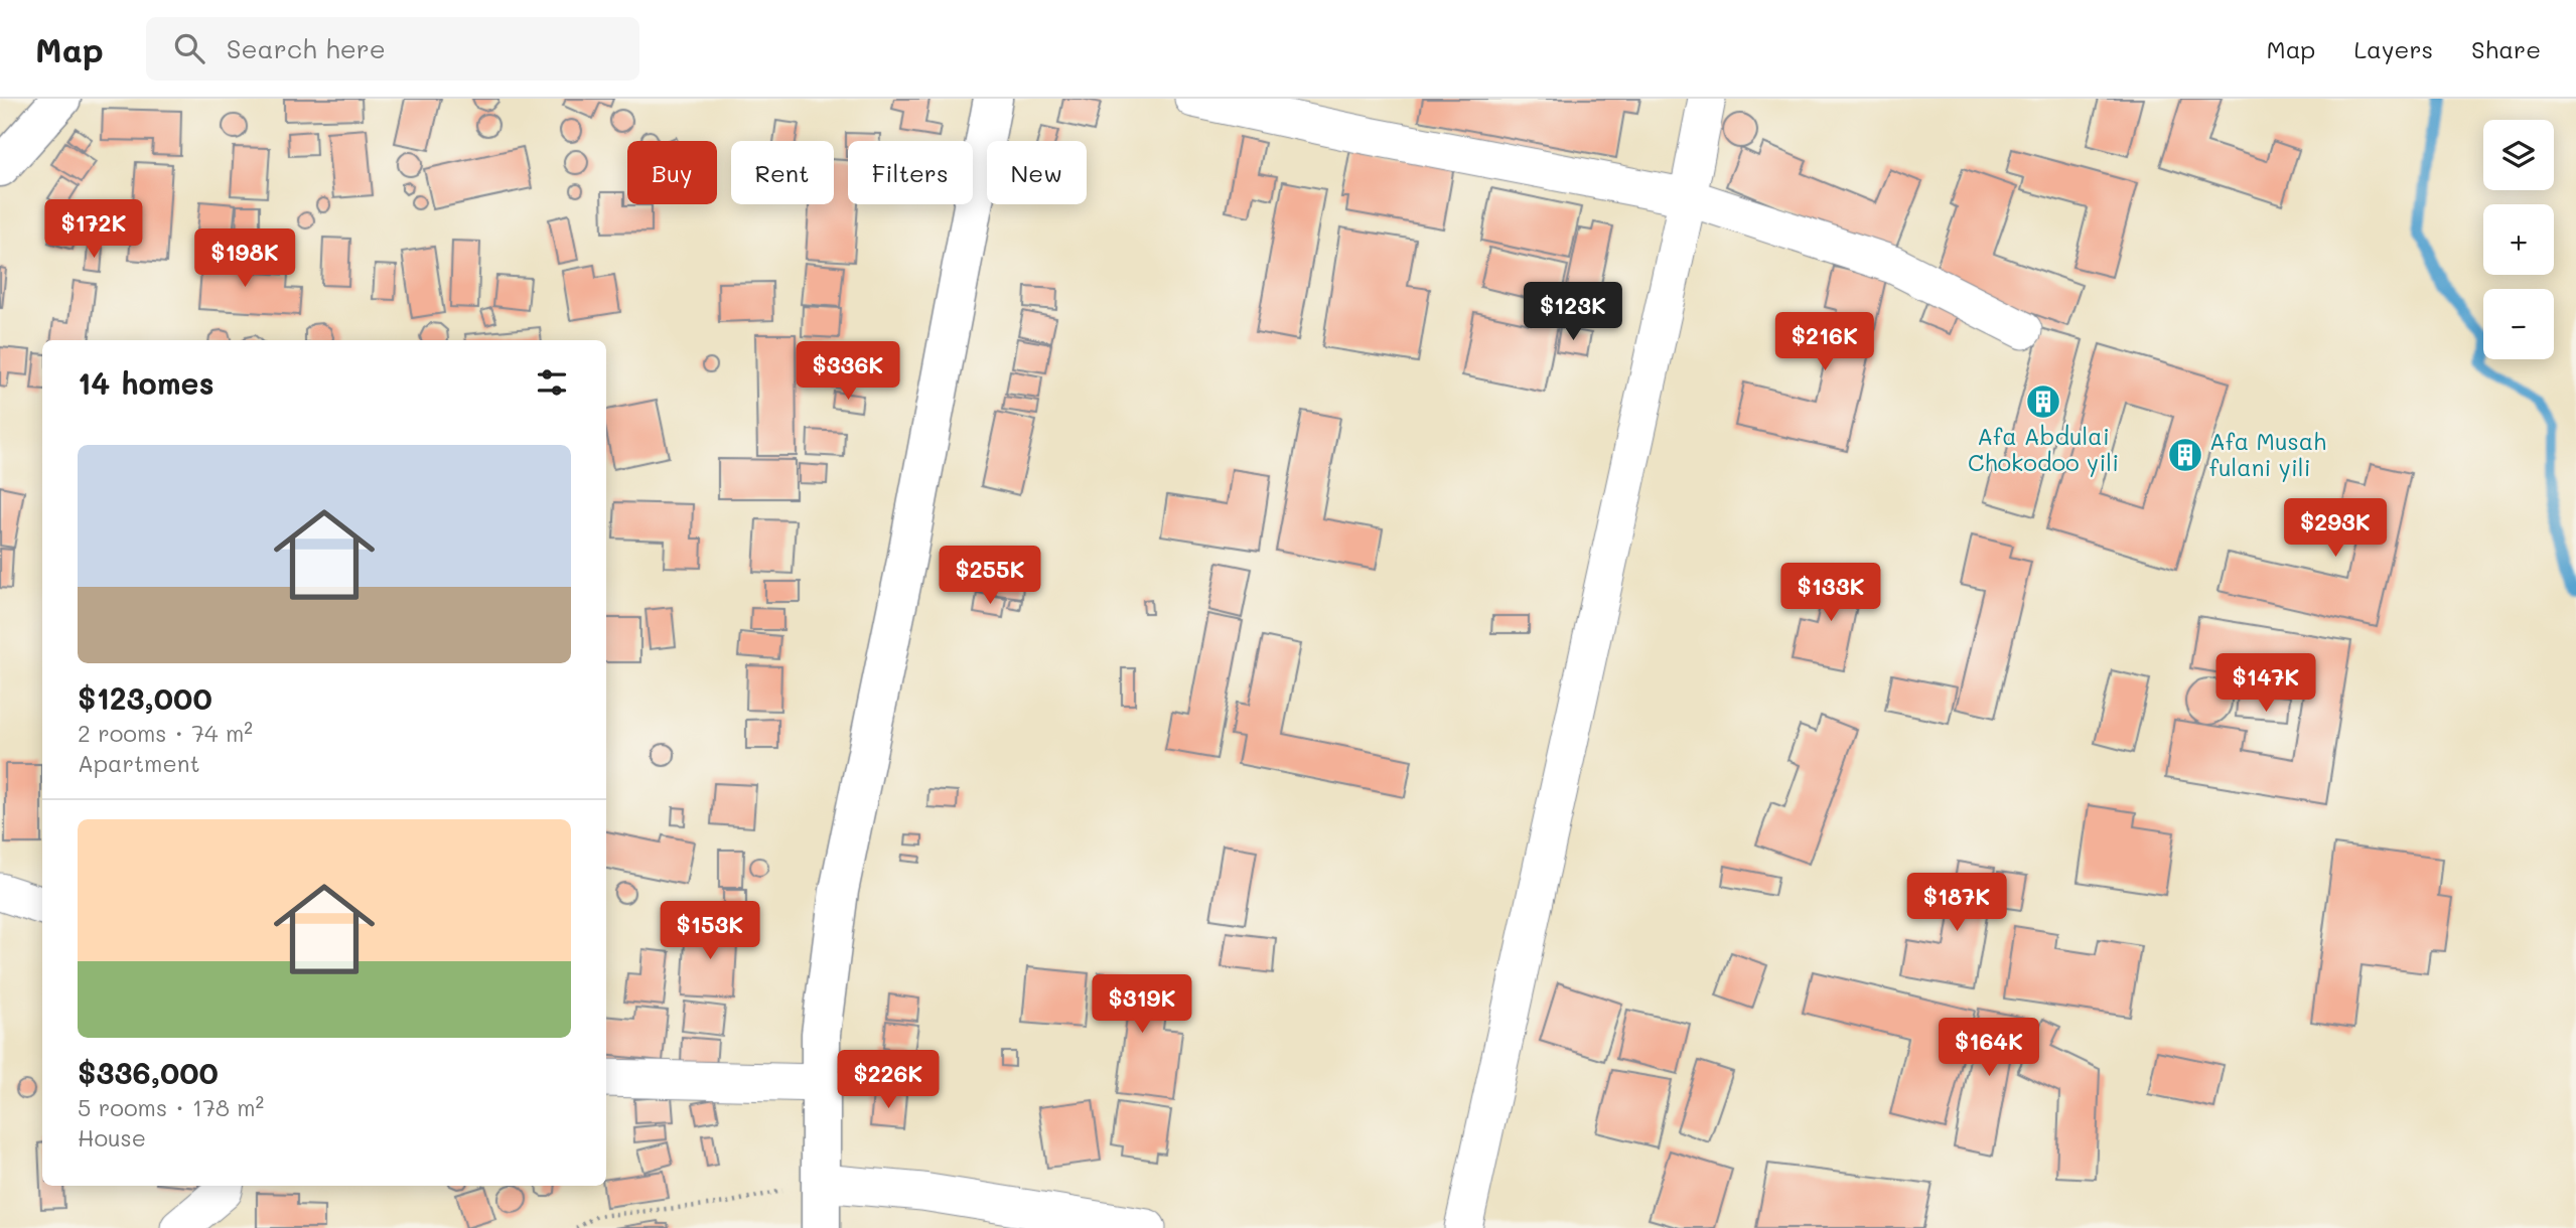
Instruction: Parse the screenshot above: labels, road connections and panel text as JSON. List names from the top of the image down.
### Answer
{
  "places": {
    "building": ["Afa Abdulai Chokodoo yili", "Afa Musah fulani yili"]
  },
  "page": {
    "header": "Map",
    "search": "Search here",
    "nav": ["Map", "Layers", "Share"],
    "map_buttons": ["+", "−"],
    "chip": [
      "Buy",
      "Rent",
      "Filters",
      "New"
    ],
    "price": [
      "$172K",
      "$198K",
      "$123K",
      "$216K",
      "$336K",
      "$293K",
      "$255K",
      "$133K",
      "$147K",
      "$187K",
      "$153K",
      "$319K",
      "$164K",
      "$226K"
    ],
    "heading": "14 homes",
    "list": [
      {
        "name": "$123,000",
        "note": "2 rooms · 74 m² · Apartment"
      },
      {
        "name": "$336,000",
        "note": "5 rooms · 178 m² · House"
      }
    ]
  }
}
